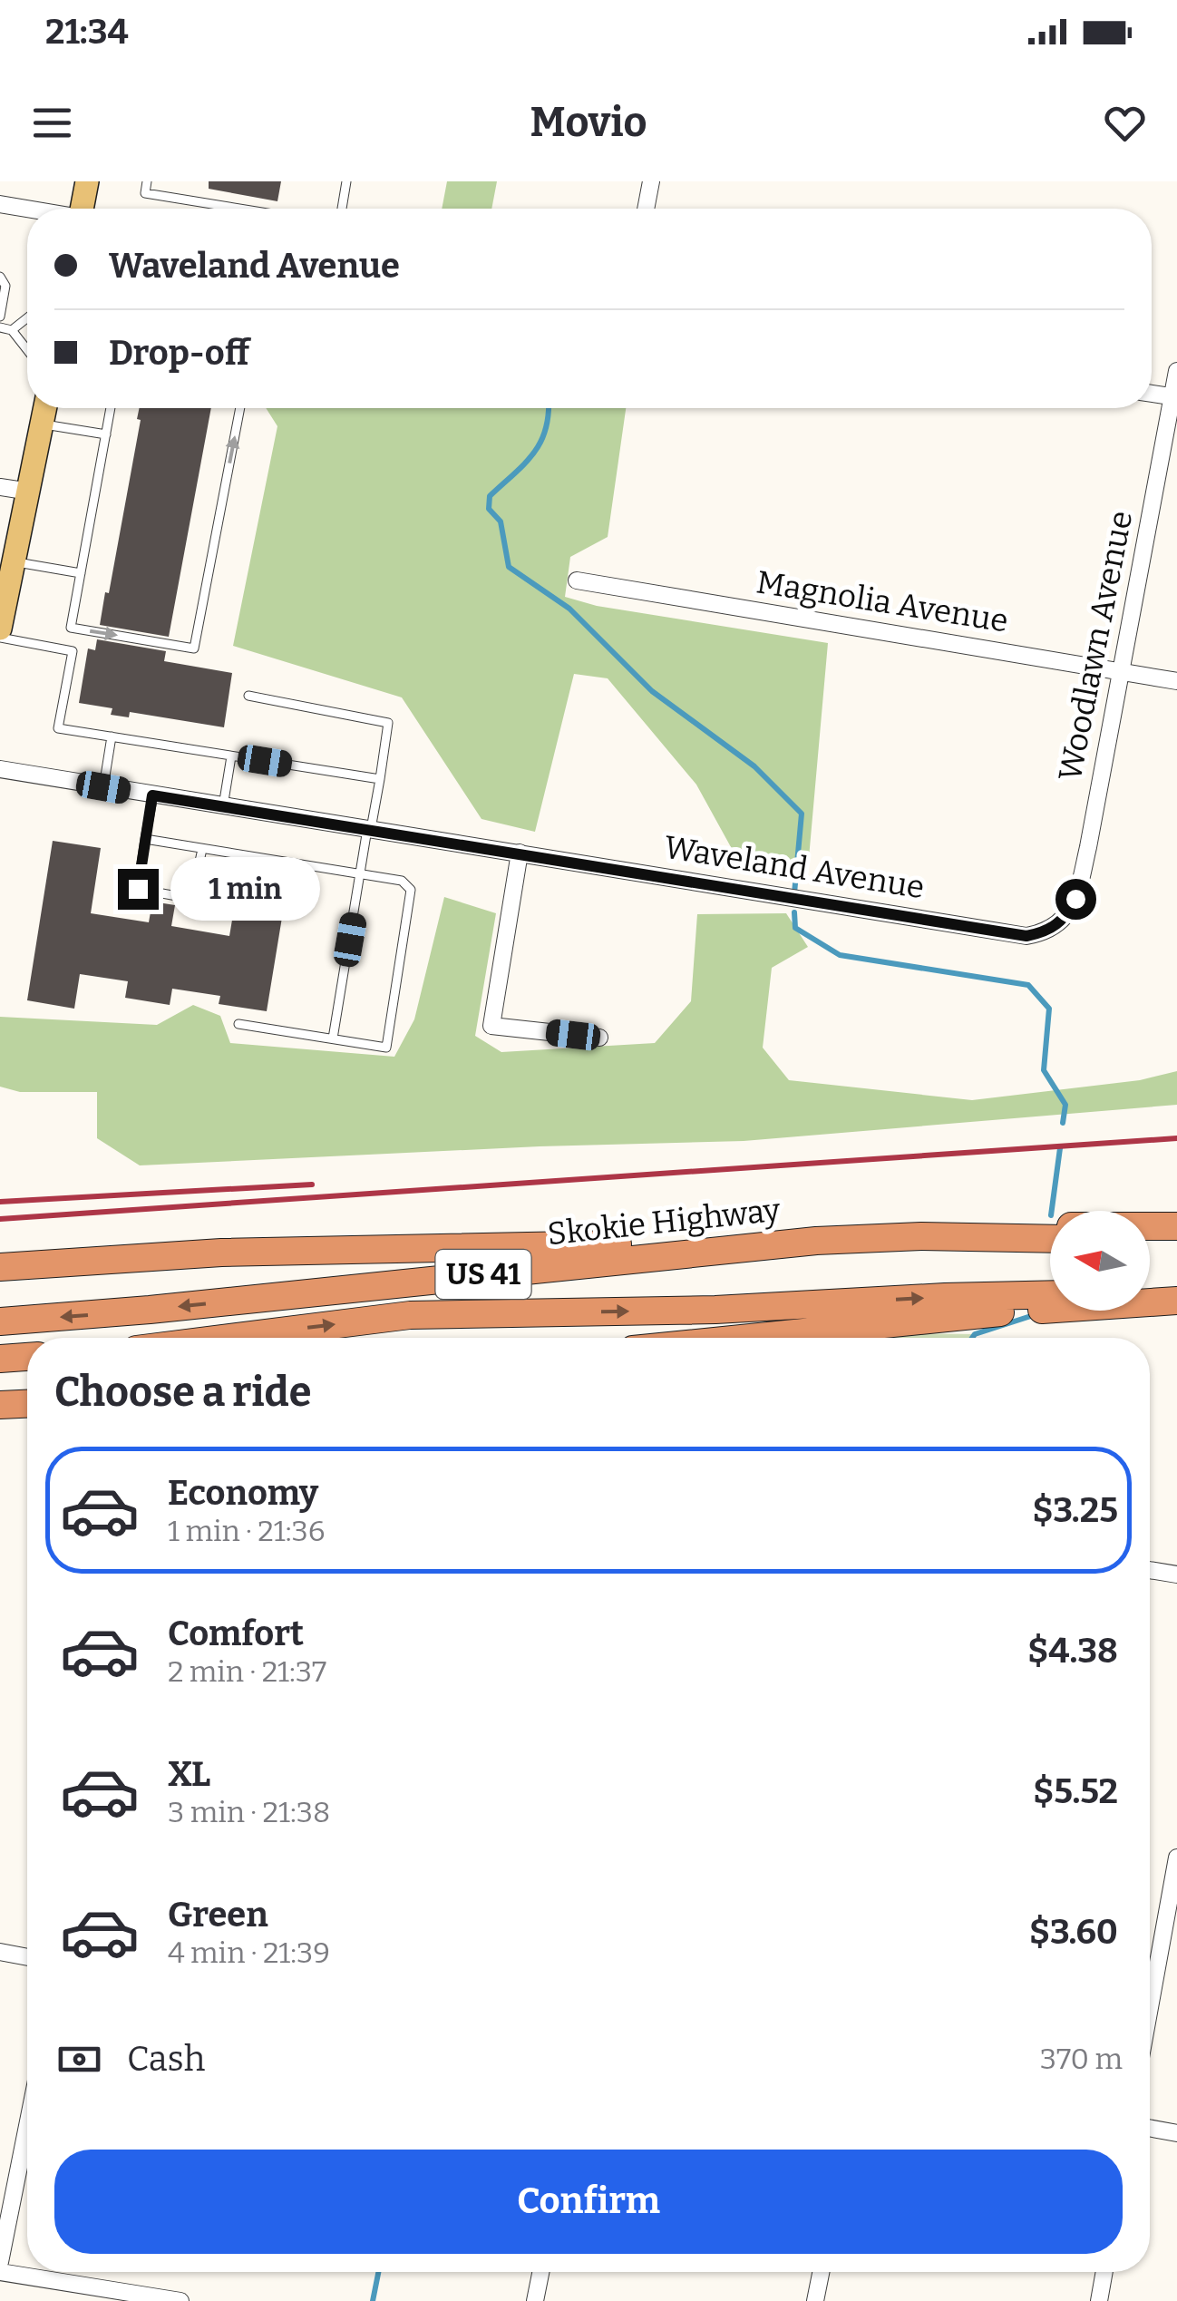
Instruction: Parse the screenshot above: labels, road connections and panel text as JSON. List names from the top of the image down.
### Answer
{
  "streets": {
    "highway": ["Skokie Highway", "US 41"],
    "street": ["Magnolia Avenue", "Woodlawn Avenue", "Waveland Avenue"]
  },
  "crossings": [
    ["Magnolia Avenue", "Woodlawn Avenue"],
    ["Woodlawn Avenue", "Waveland Avenue"]
  ],
  "north": "left",
  "page": {
    "status": "21:34",
    "header": "Movio",
    "banner": ["Waveland Avenue", "Drop-off"],
    "bubble": "1 min",
    "heading": "Choose a ride",
    "list": [
      {
        "name": "Economy",
        "note": "1 min · 21:36",
        "value": "$3.25"
      },
      {
        "name": "Comfort",
        "note": "2 min · 21:37",
        "value": "$4.38"
      },
      {
        "name": "XL",
        "note": "3 min · 21:38",
        "value": "$5.52"
      },
      {
        "name": "Green",
        "note": "4 min · 21:39",
        "value": "$3.60"
      }
    ],
    "pay": ["Cash", "370 m"],
    "buttons": "Confirm"
  }
}
